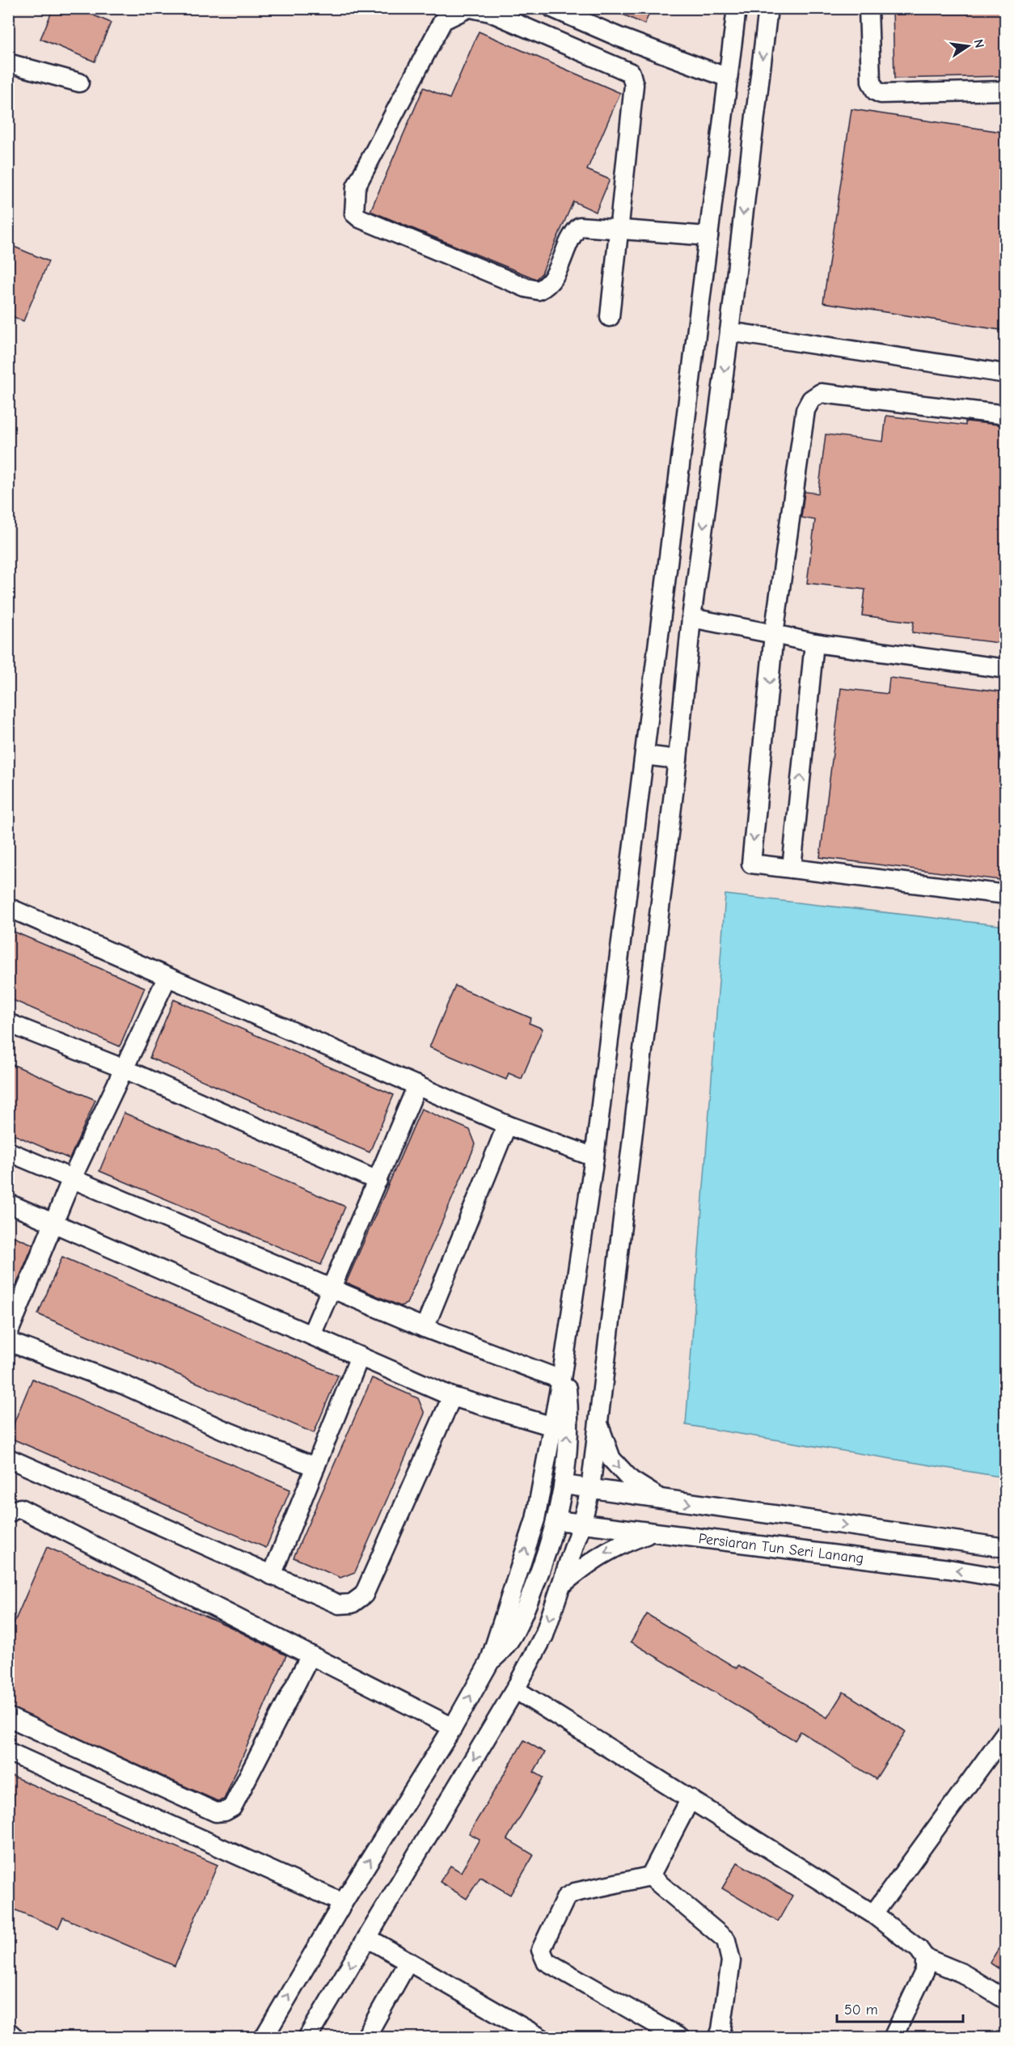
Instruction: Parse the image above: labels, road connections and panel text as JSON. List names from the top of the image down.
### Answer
{
  "streets": {
    "street": ["Persiaran Tun Seri Lanang"]
  },
  "scale_bar": "50 m",
  "north": "right"
}
